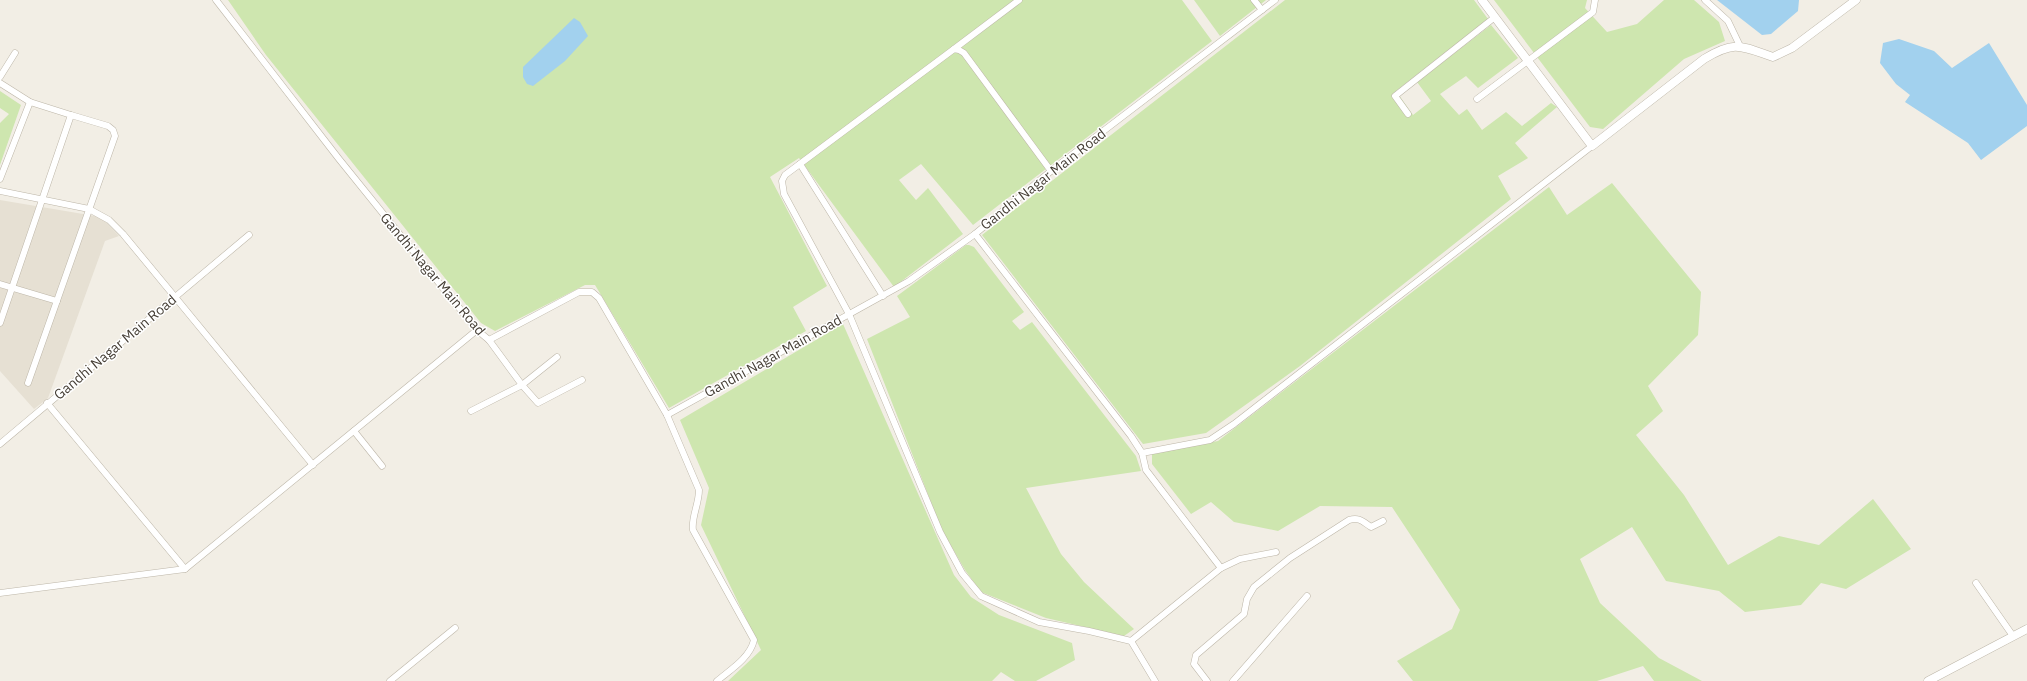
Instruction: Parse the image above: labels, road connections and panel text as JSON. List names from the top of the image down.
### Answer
{
  "streets": {
    "street": ["Gandhi Nagar Main Road"]
  }
}
